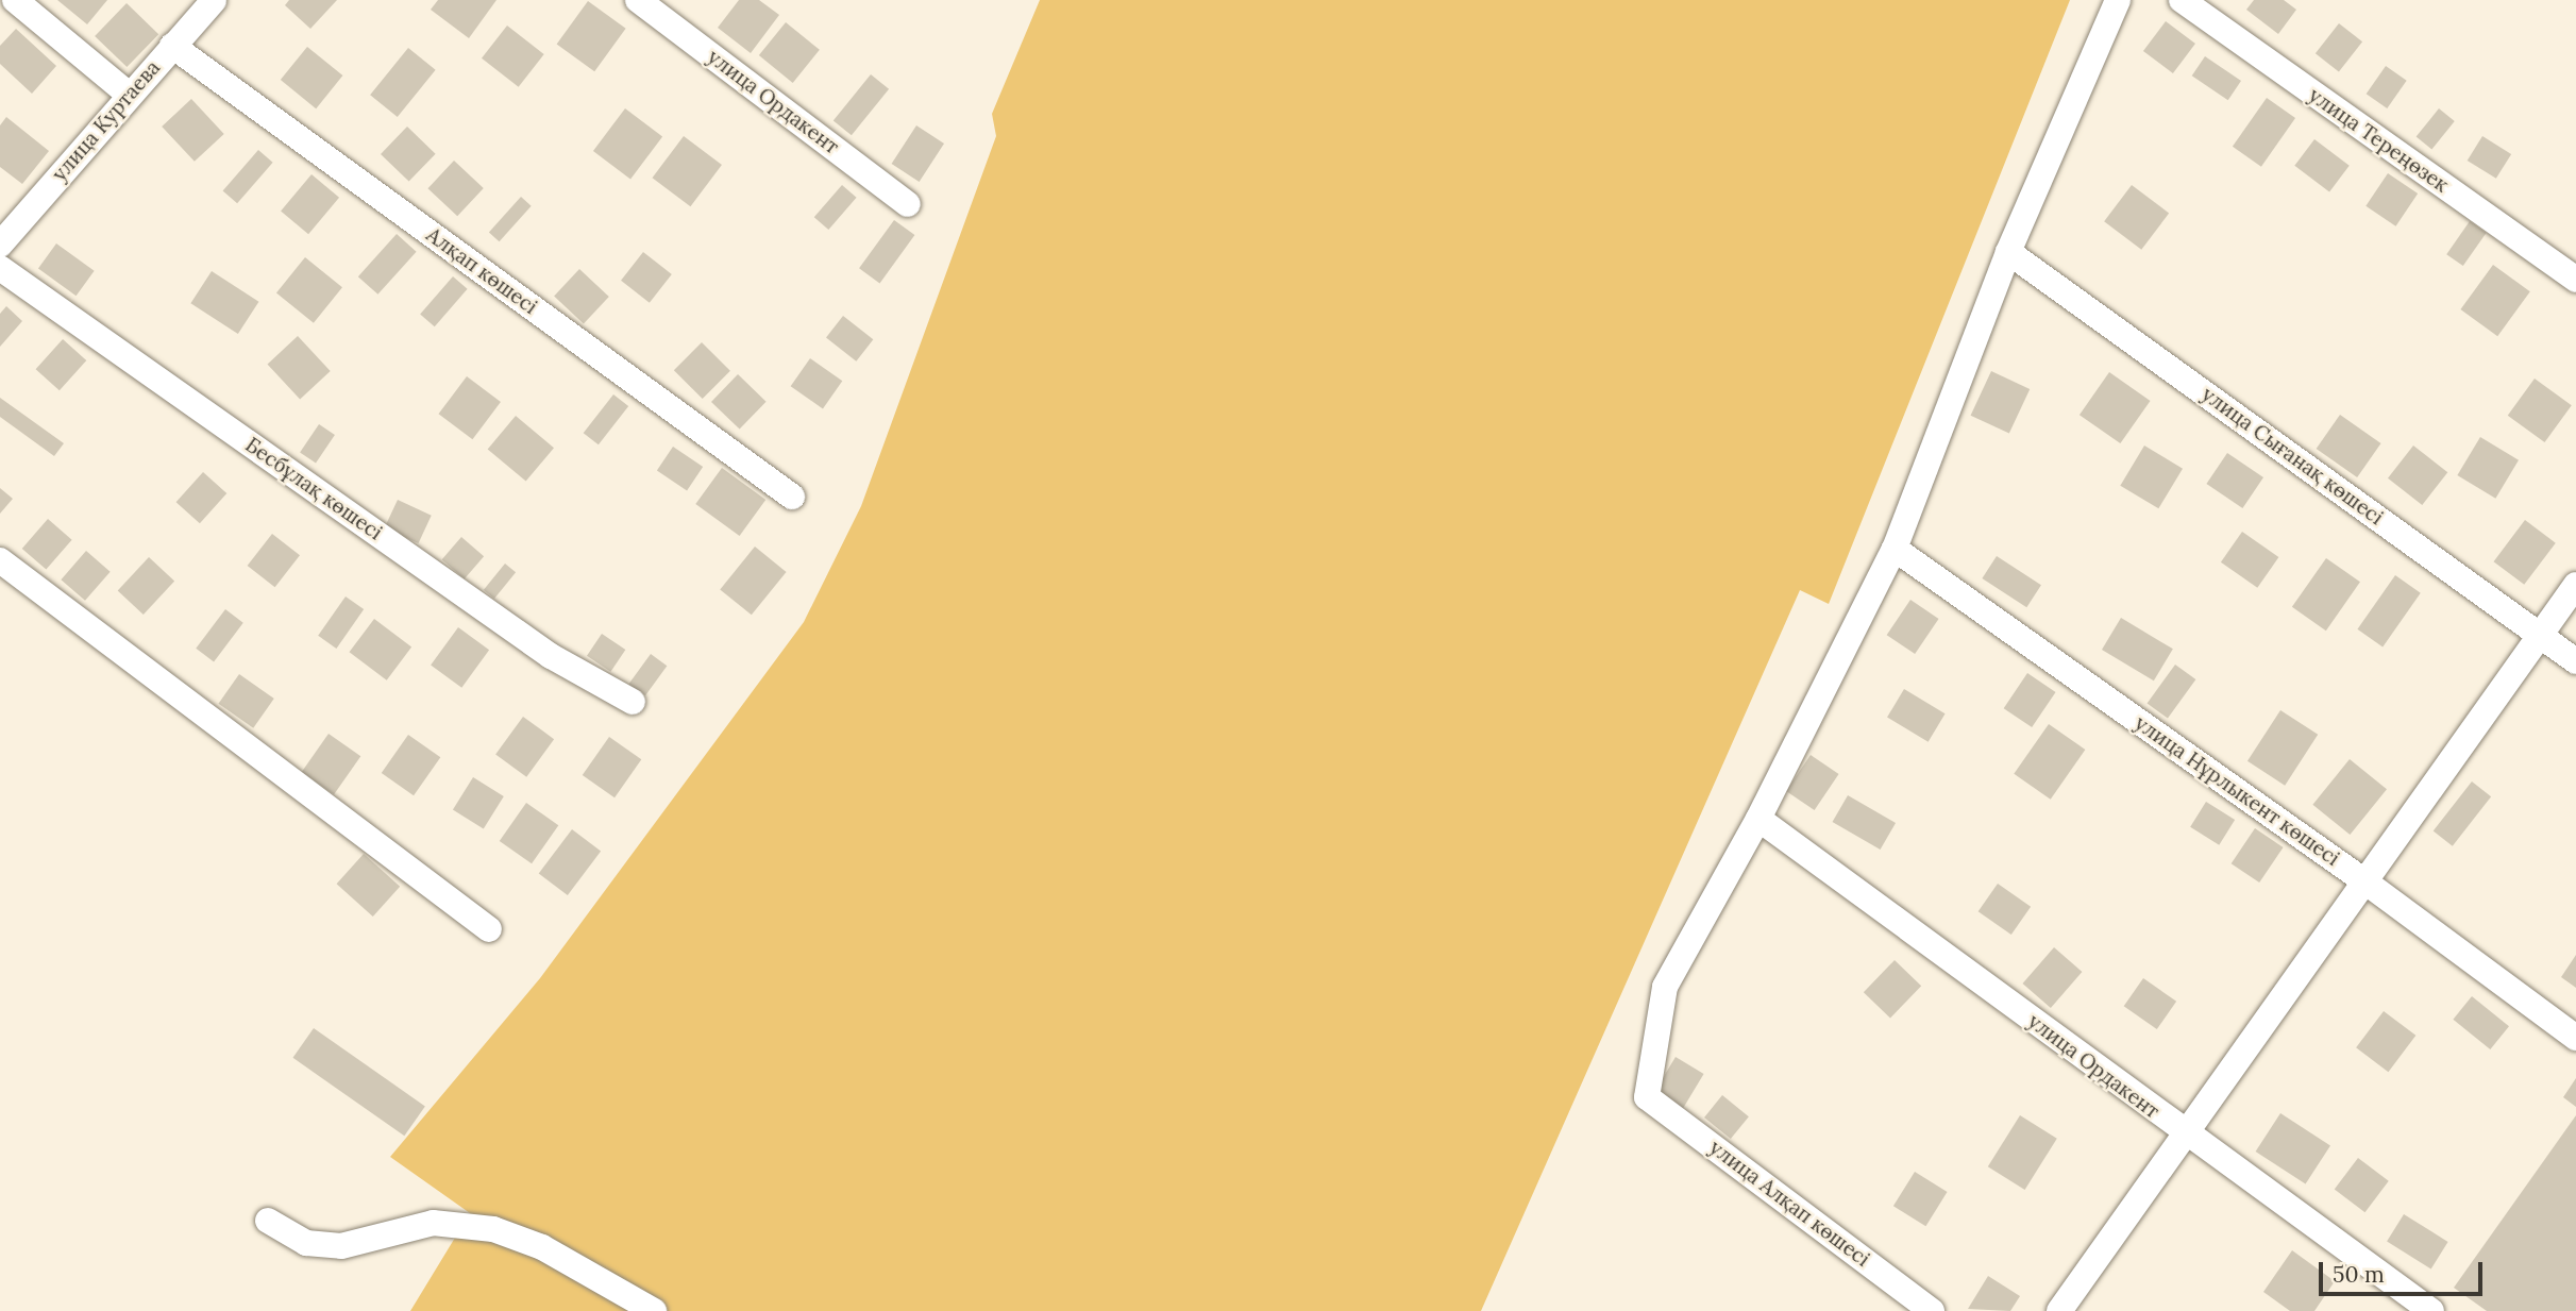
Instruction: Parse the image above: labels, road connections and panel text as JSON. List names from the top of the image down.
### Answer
{
  "streets": {
    "street": [
      "улица Ордакент",
      "улица Куртаева",
      "улица Тереңөзек",
      "Алқап көшесі",
      "улица Сығанақ көшесі",
      "Бесбұлақ көшесі",
      "улица Нұрлыкент көшесі",
      "улица Алқап көшесі"
    ]
  },
  "crossings": [
    ["улица Ордакент", "улица Алқап көшесі"],
    ["улица Куртаева", "Алқап көшесі"]
  ],
  "scale_bar": "50 m"
}
